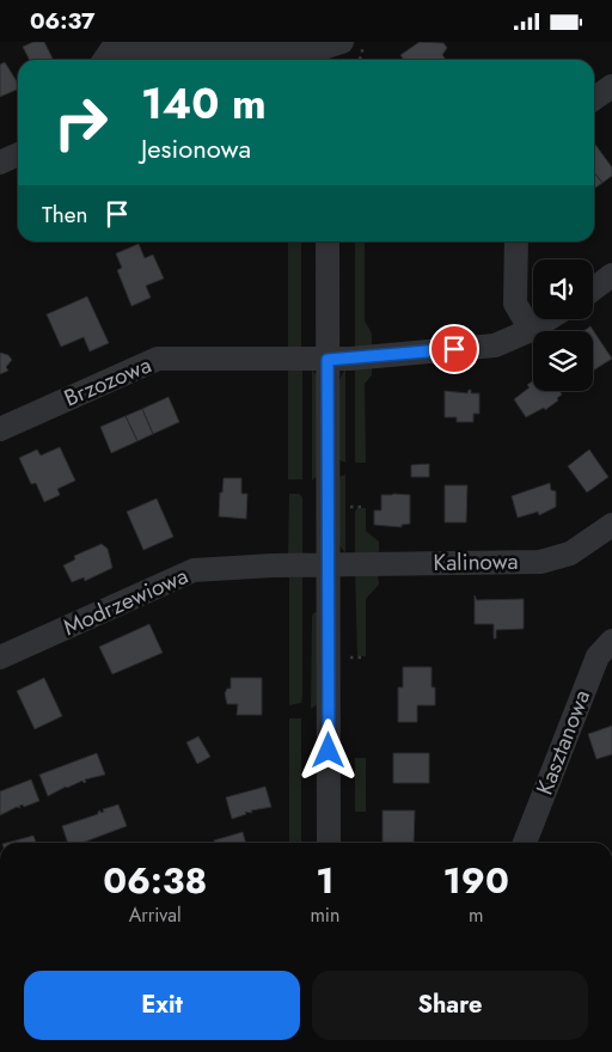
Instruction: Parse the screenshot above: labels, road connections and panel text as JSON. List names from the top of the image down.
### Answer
{
  "streets": {
    "street": [
      "Brzozowa",
      "Kalinowa",
      "Modrzewiowa",
      "Kasztanowa"
    ]
  },
  "crossings": [
    ["Kalinowa", "Modrzewiowa"]
  ],
  "page": {
    "status": "06:37",
    "turn": ["140 m", "Jesionowa"],
    "then": "Then",
    "eta": [
      "06:38",
      "Arrival",
      "1",
      "min",
      "190",
      "m"
    ],
    "buttons": ["Exit", "Share"]
  }
}
